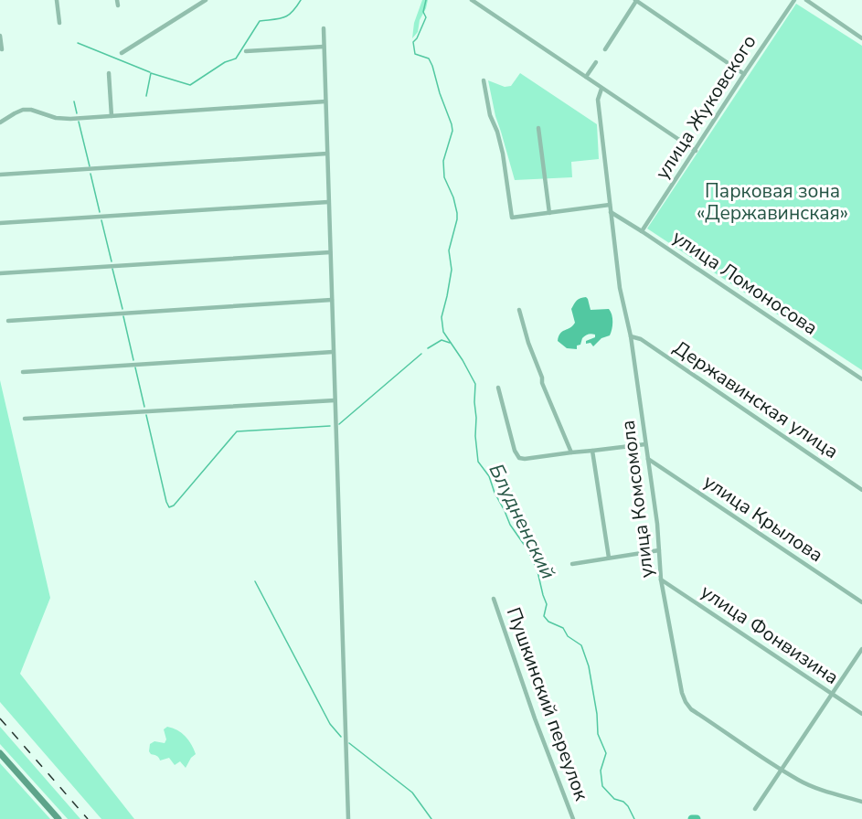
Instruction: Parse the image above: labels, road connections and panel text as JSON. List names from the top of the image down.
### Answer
{
  "streets": {
    "street": [
      "улица Жуковского",
      "улица Ломоносова",
      "Державинская улица",
      "улица Комсомола",
      "улица Крылова",
      "улица Фонвизина",
      "Пушкинский переулок"
    ]
  },
  "crossings": [
    ["улица Жуковского", "улица Ломоносова"],
    ["улица Ломоносова", "улица Комсомола"],
    ["Державинская улица", "улица Комсомола"],
    ["улица Комсомола", "улица Крылова"],
    ["улица Комсомола", "улица Фонвизина"]
  ],
  "water": ["Блудненский"],
  "parks": ["Парковая зона «Державинская»"]
}
